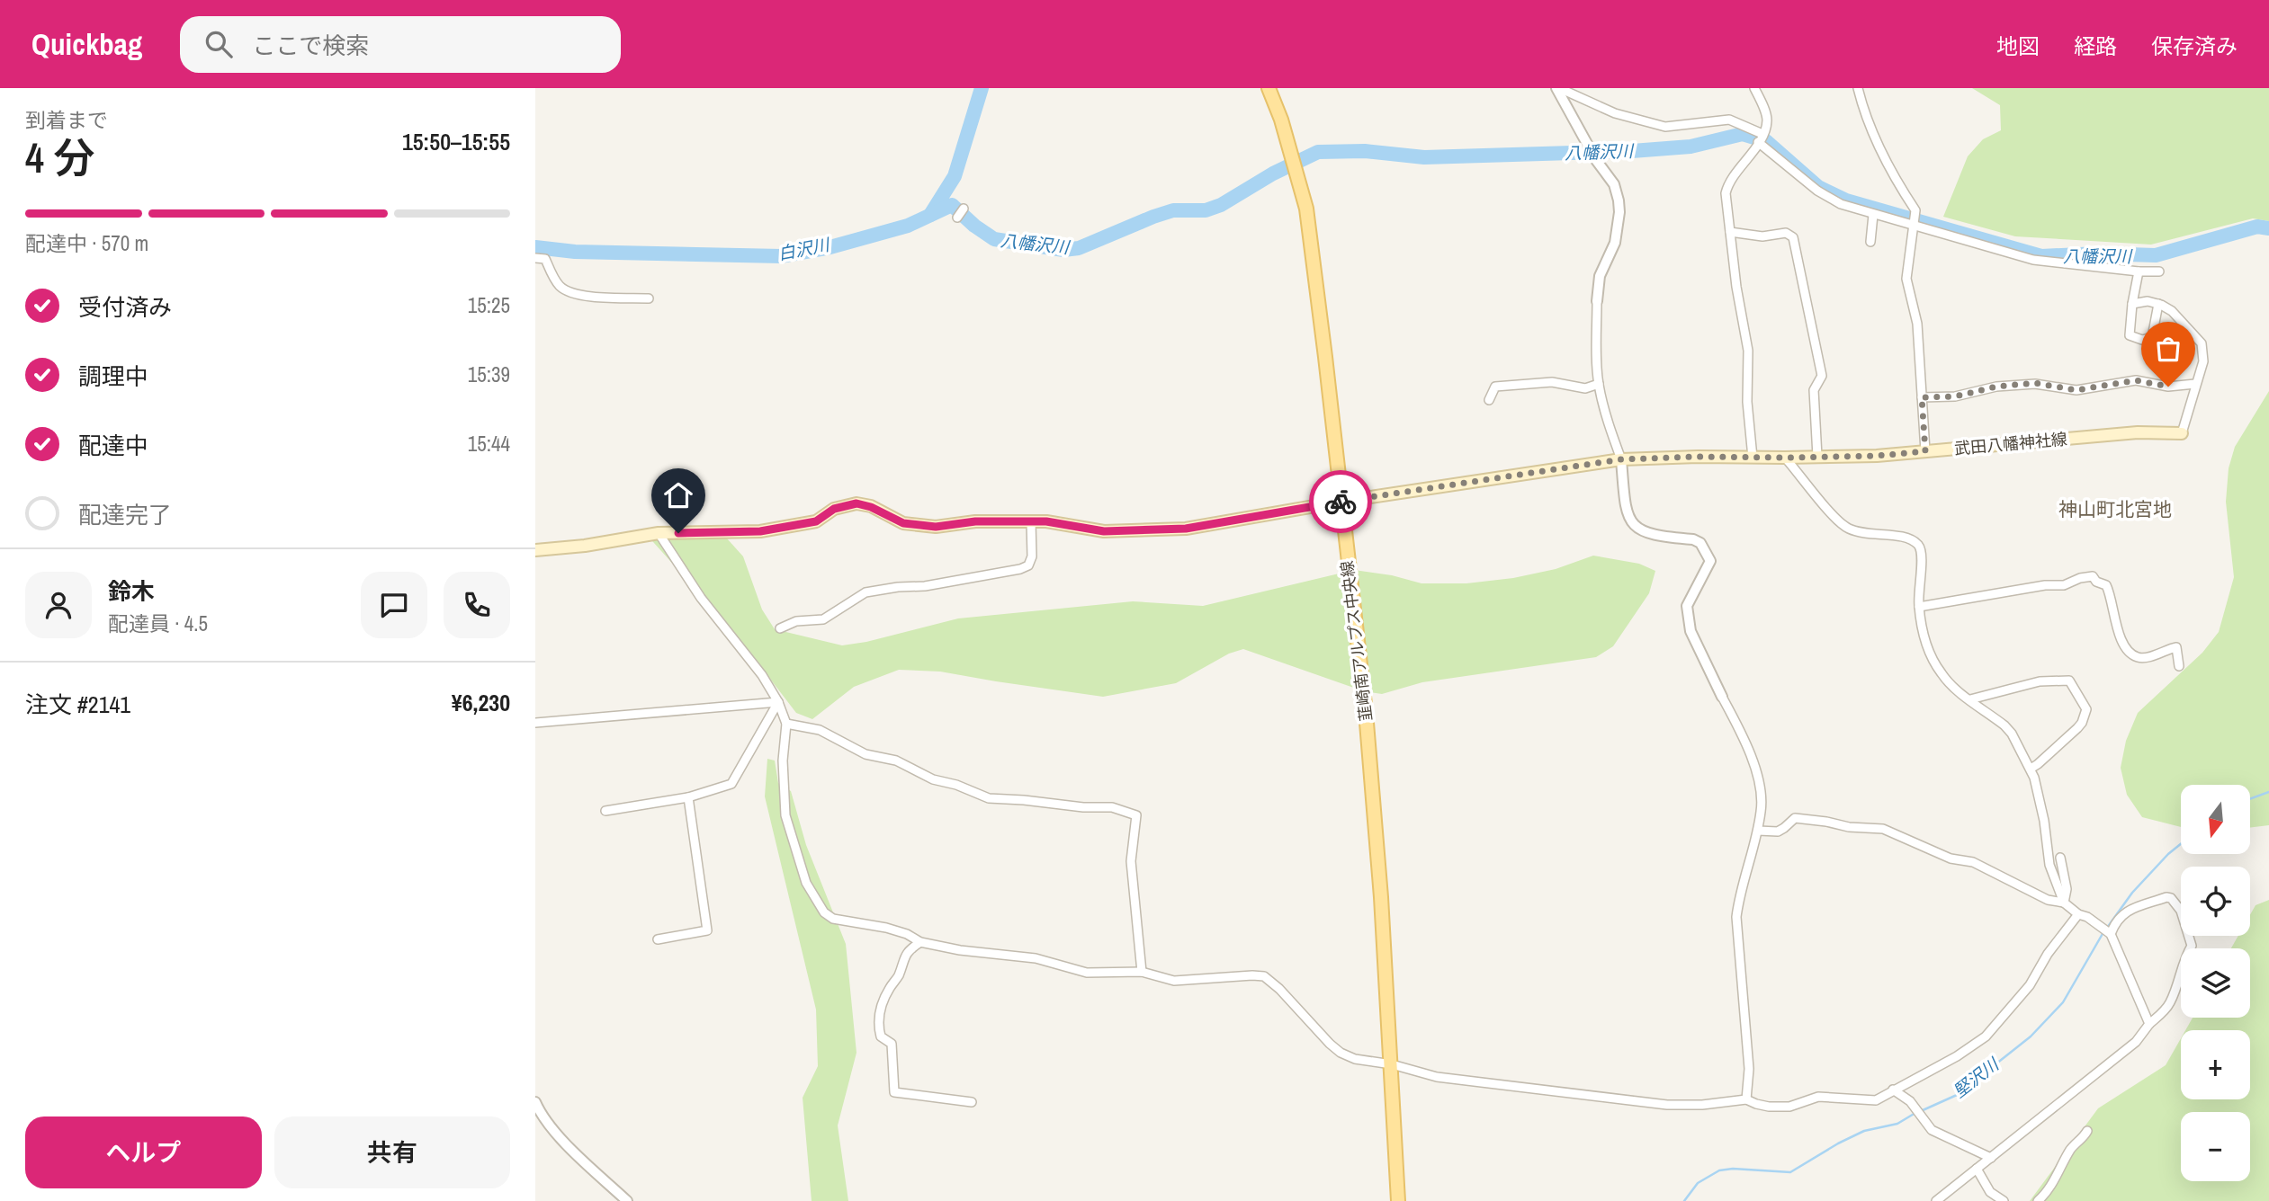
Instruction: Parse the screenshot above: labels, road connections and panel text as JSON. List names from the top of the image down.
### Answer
{
  "streets": {
    "main road": ["武田八幡神社線", "韮崎南アルプス中央線"]
  },
  "crossings": [
    ["武田八幡神社線", "韮崎南アルプス中央線"]
  ],
  "districts": ["神山町北宮地"],
  "water": ["八幡沢川", "白沢川", "堅沢川"],
  "north": "bottom",
  "page": {
    "header": "Quickbag",
    "search": "ここで検索",
    "nav": ["地図", "経路", "保存済み"],
    "heading": ["4 分", "到着まで", "15:50–15:55"],
    "panel": [
      "鈴木",
      "配達員 · 4.5",
      "注文 #2141",
      "¥6,230"
    ],
    "bar": "配達中 · 570 m",
    "list": [
      ["受付済み", "15:25"],
      ["調理中", "15:39"],
      ["配達中", "15:44"],
      "配達完了"
    ],
    "map_buttons": ["+", "−"],
    "buttons": ["ヘルプ", "共有"]
  }
}
